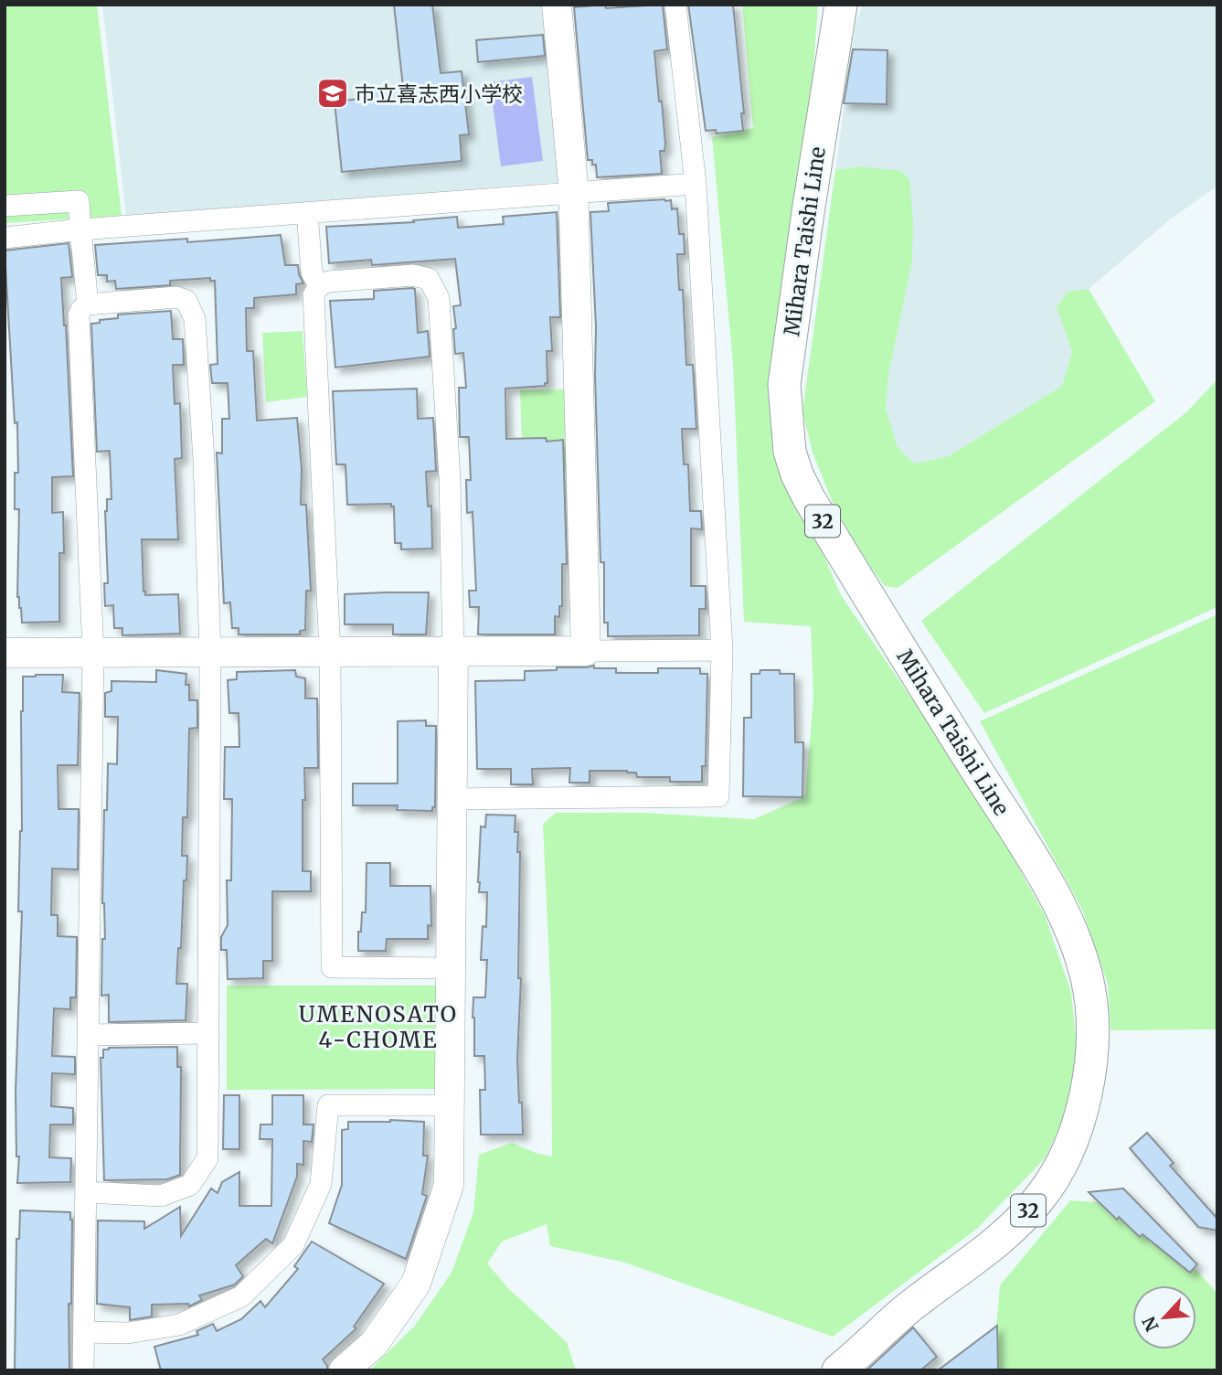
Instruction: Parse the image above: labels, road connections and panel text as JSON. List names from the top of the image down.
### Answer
{
  "streets": {
    "main road": ["Mihara Taishi Line", "32"]
  },
  "districts": ["UMENOSATO 4-CHOME"],
  "places": {
    "school or university": ["市立喜志西小学校"]
  },
  "north": "bottom left"
}
